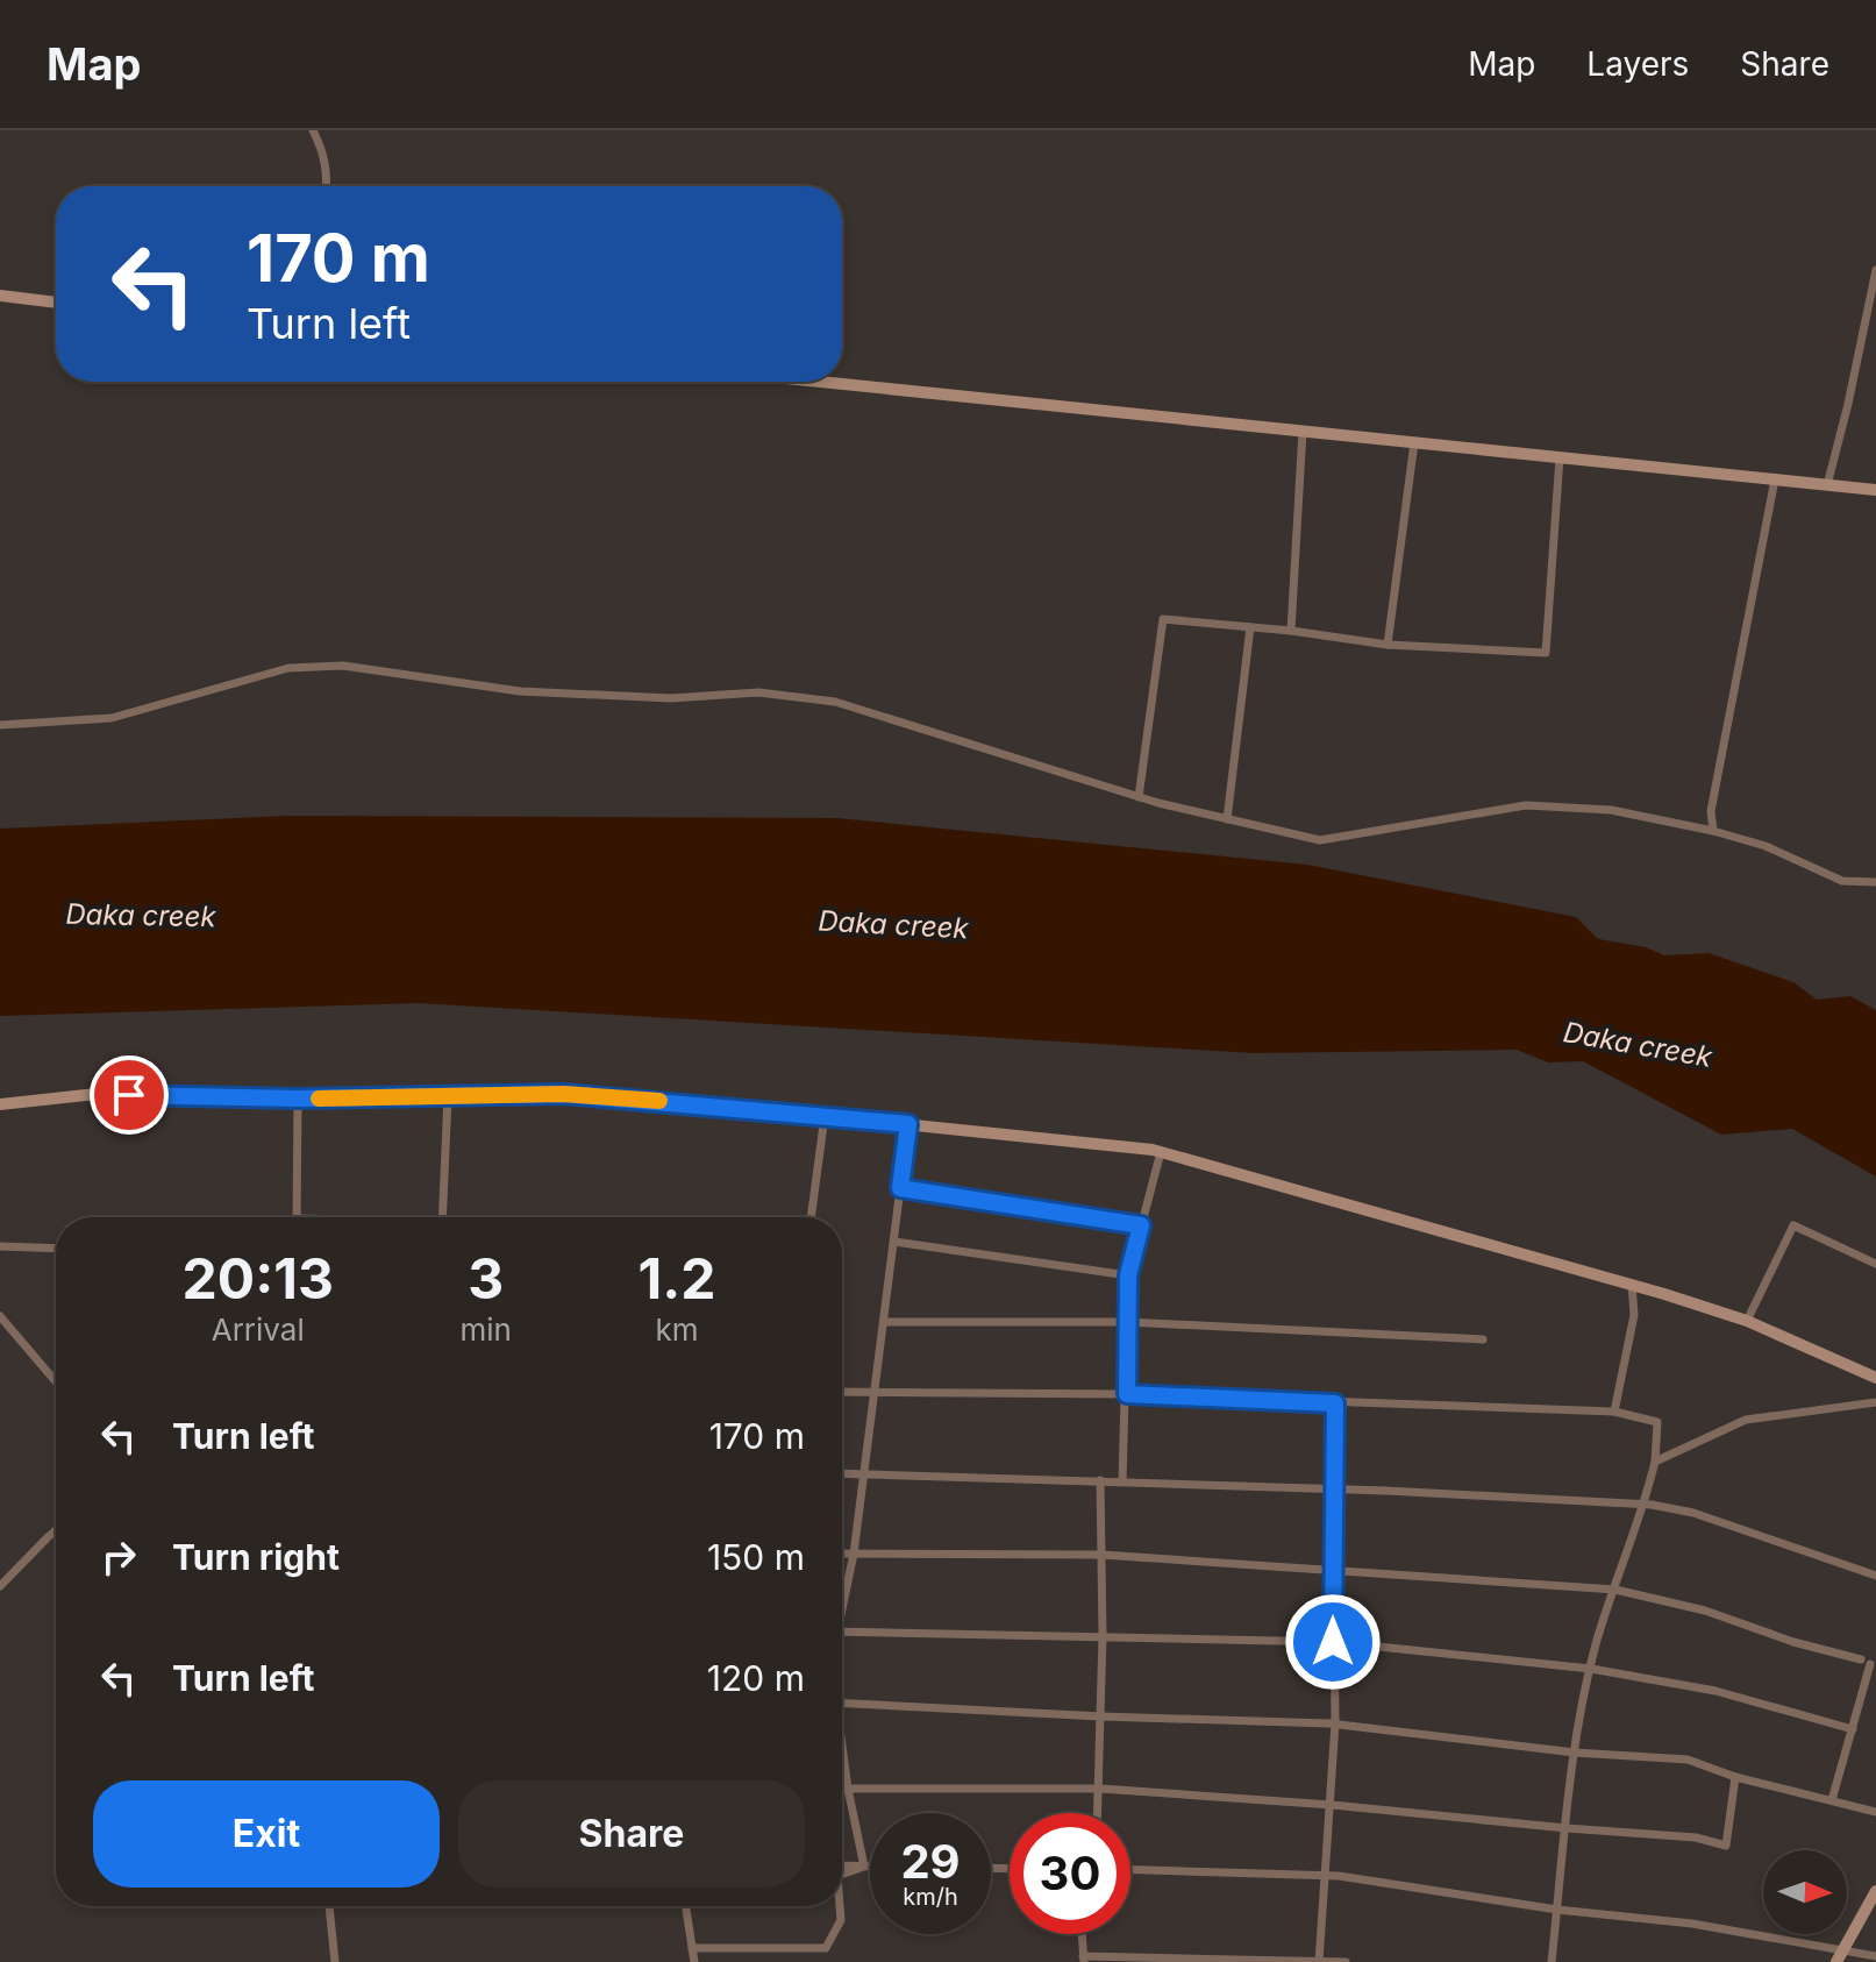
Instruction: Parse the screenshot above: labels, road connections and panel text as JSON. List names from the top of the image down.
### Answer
{
  "water": ["Daka creek"],
  "north": "right",
  "page": {
    "header": "Map",
    "nav": ["Map", "Layers", "Share"],
    "turn": ["170 m", "Turn left"],
    "eta": [
      "20:13",
      "Arrival",
      "3",
      "min",
      "1.2",
      "km"
    ],
    "list": [
      {
        "name": "Turn left",
        "value": "170 m"
      },
      {
        "name": "Turn right",
        "value": "150 m"
      },
      {
        "name": "Turn left",
        "value": "120 m"
      }
    ],
    "buttons": ["Exit", "Share"],
    "speed": "29 km/h",
    "limit": "30"
  }
}
